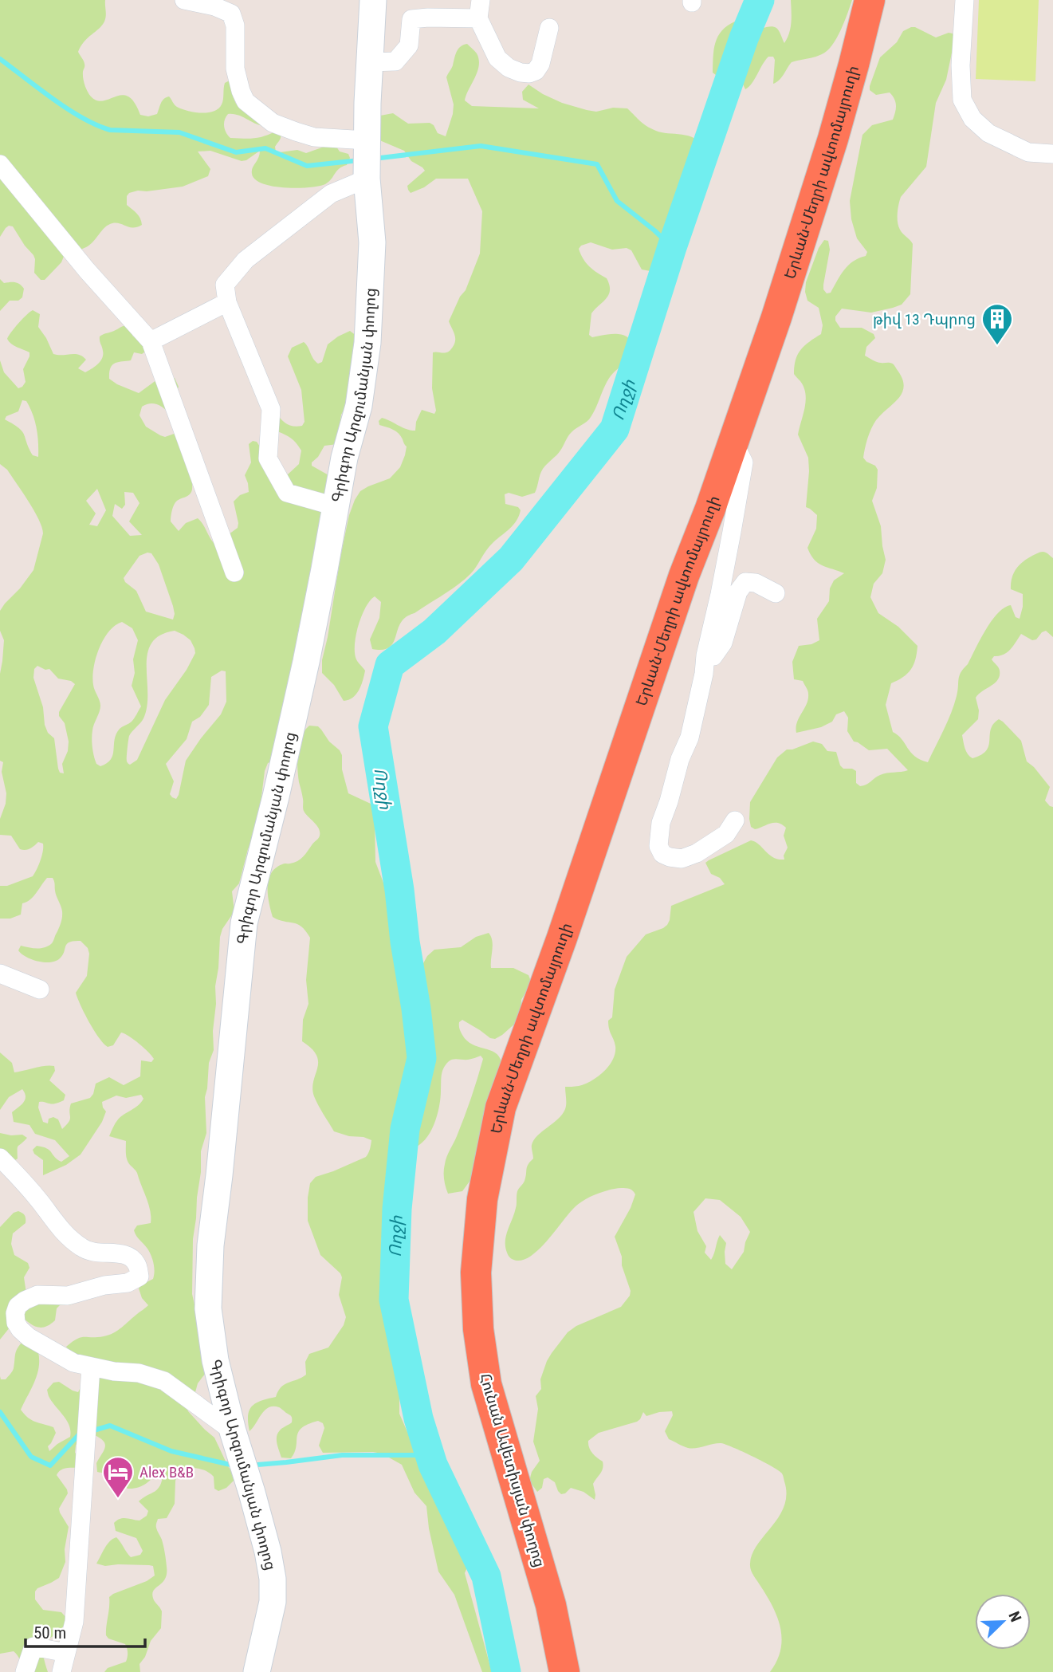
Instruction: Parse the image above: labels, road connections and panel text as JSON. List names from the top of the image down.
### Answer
{
  "streets": {
    "highway": ["Երևան-Մեղրի ավտոմայրուղի", "Հունան Ավետիսյան փողոց"],
    "street": ["Գրիգոր Արզումանյան փողոց"]
  },
  "crossings": [
    ["Երևան-Մեղրի ավտոմայրուղի", "Հունան Ավետիսյան փողոց"]
  ],
  "water": ["Ողջի"],
  "places": {
    "building": ["թիվ 13 Դպրոց"],
    "hotel": ["Alex B&B"]
  },
  "scale_bar": "50 m",
  "north": "top right"
}
